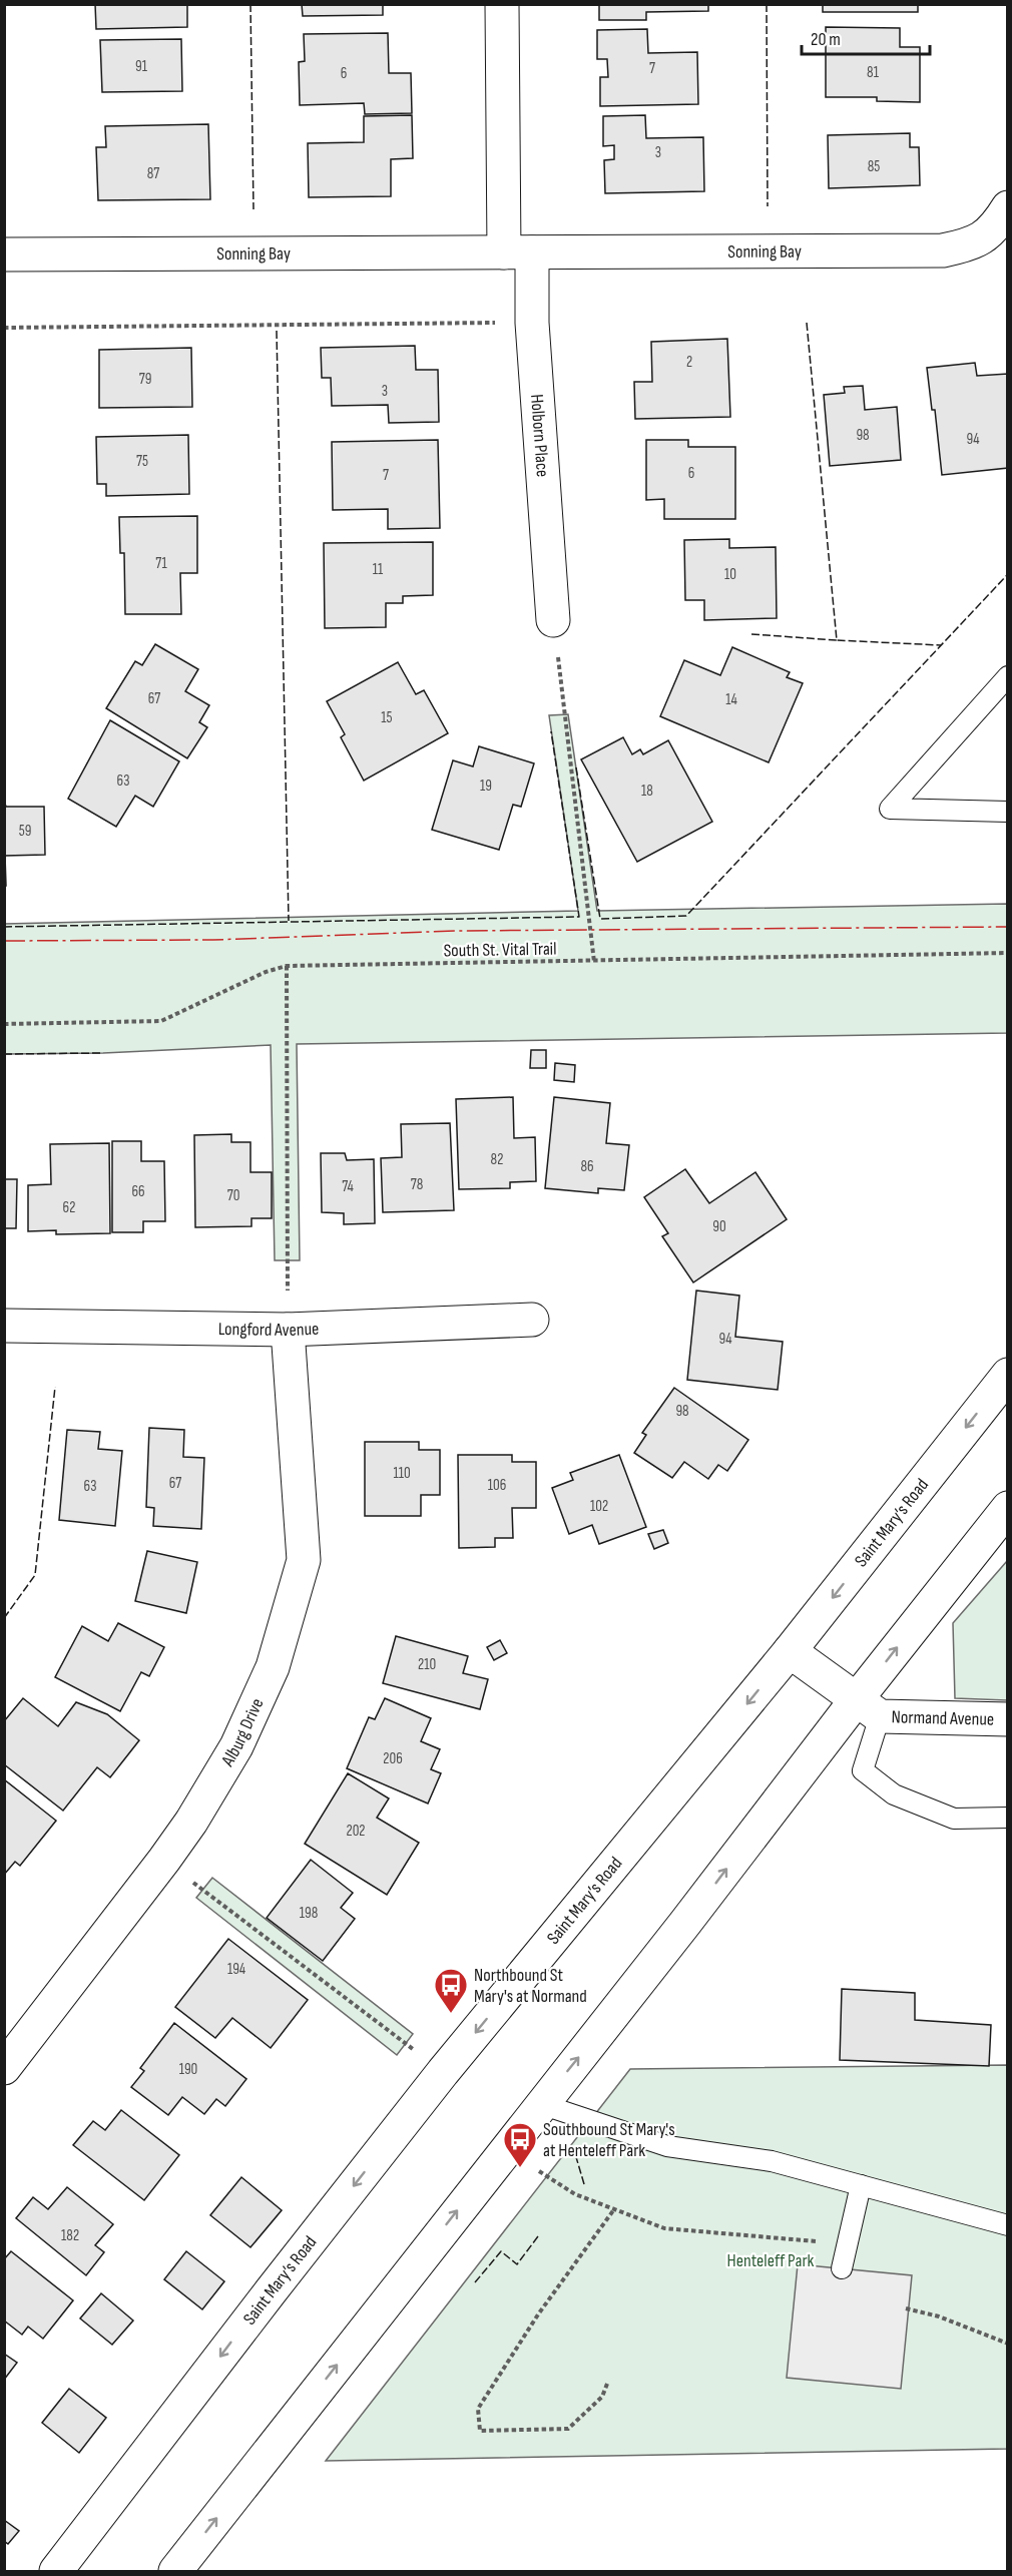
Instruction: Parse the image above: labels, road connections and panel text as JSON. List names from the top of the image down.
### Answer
{
  "streets": {
    "street": [
      "Sonning Bay",
      "Holborn Place",
      "Longford Avenue",
      "Saint Mary’s Road",
      "Normand Avenue",
      "Alburg Drive"
    ],
    "path": ["South St. Vital Trail"]
  },
  "crossings": [
    ["Sonning Bay", "Holborn Place"],
    ["Longford Avenue", "Alburg Drive"]
  ],
  "parks": ["Henteleff Park"],
  "places": {
    "bus stop": ["Northbound St Mary's at Normand", "Southbound St Mary's at Henteleff Park"]
  },
  "house_numbers": [
    "91",
    "7",
    "81",
    "6",
    "3",
    "85",
    "87",
    "2",
    "79",
    "3",
    "98",
    "94",
    "75",
    "6",
    "7",
    "71",
    "11",
    "10",
    "67",
    "14",
    "15",
    "63",
    "19",
    "18",
    "59",
    "82",
    "86",
    "78",
    "74",
    "66",
    "70",
    "62",
    "90",
    "94",
    "98",
    "110",
    "67",
    "106",
    "63",
    "102",
    "210",
    "206",
    "202",
    "198",
    "194",
    "190",
    "182"
  ],
  "scale_bar": "20 m"
}
